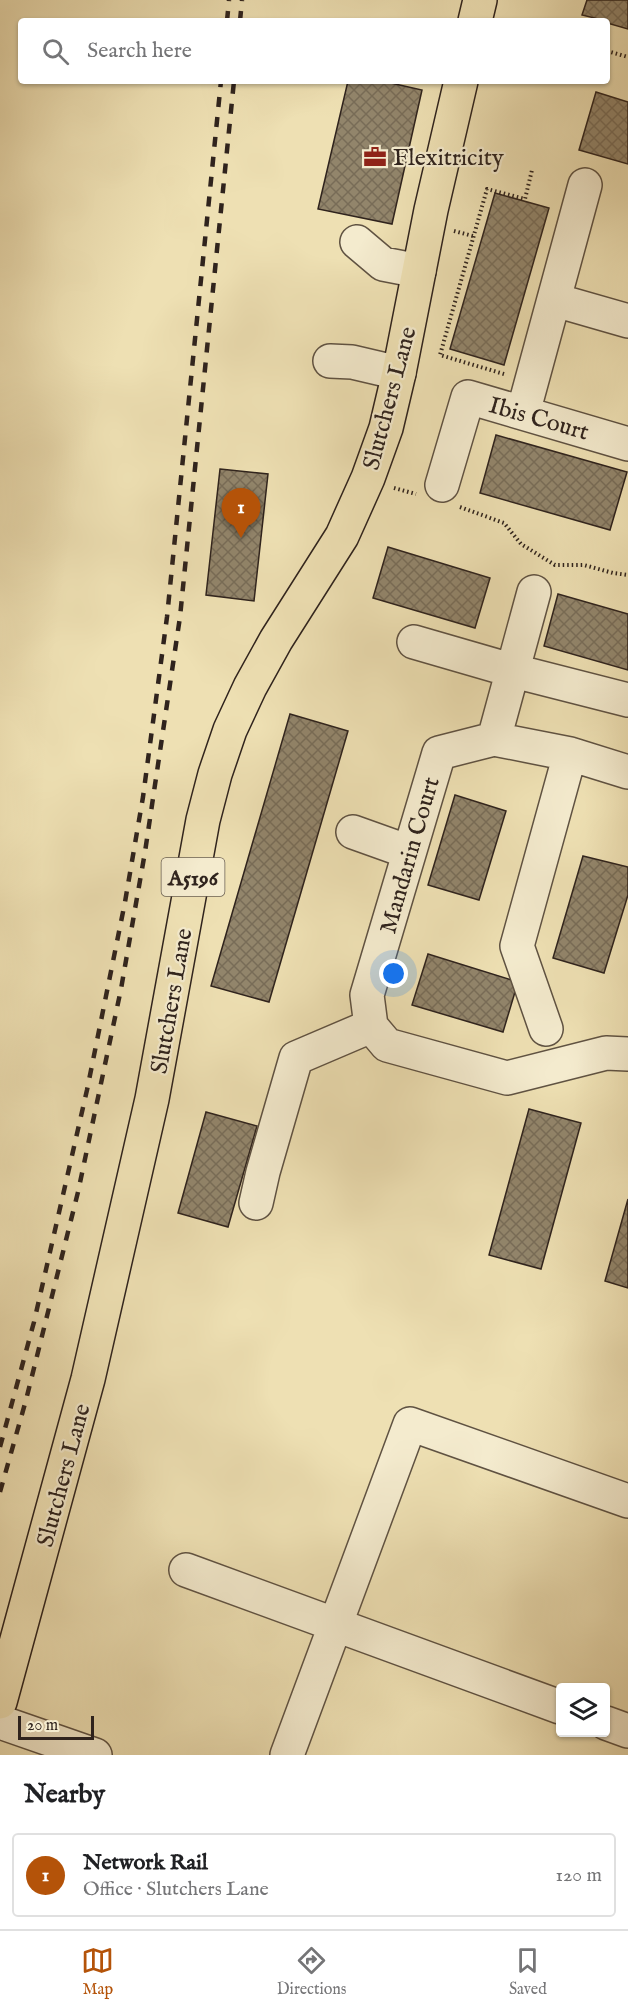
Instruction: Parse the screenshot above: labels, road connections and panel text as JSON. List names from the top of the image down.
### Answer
{
  "streets": {
    "highway": ["Slutchers Lane", "A5196"],
    "street": ["Ibis Court", "Mandarin Court"]
  },
  "places": {
    "office": ["Flexitricity"]
  },
  "scale_bar": "20 m",
  "page": {
    "search": "Search here",
    "pins": "1",
    "scale": "20 m",
    "heading": "Nearby",
    "list": [
      {
        "mark": "1",
        "name": "Network Rail",
        "note": "Office · Slutchers Lane",
        "value": "120 m"
      }
    ],
    "nav": ["Map", "Directions", "Saved"]
  }
}
